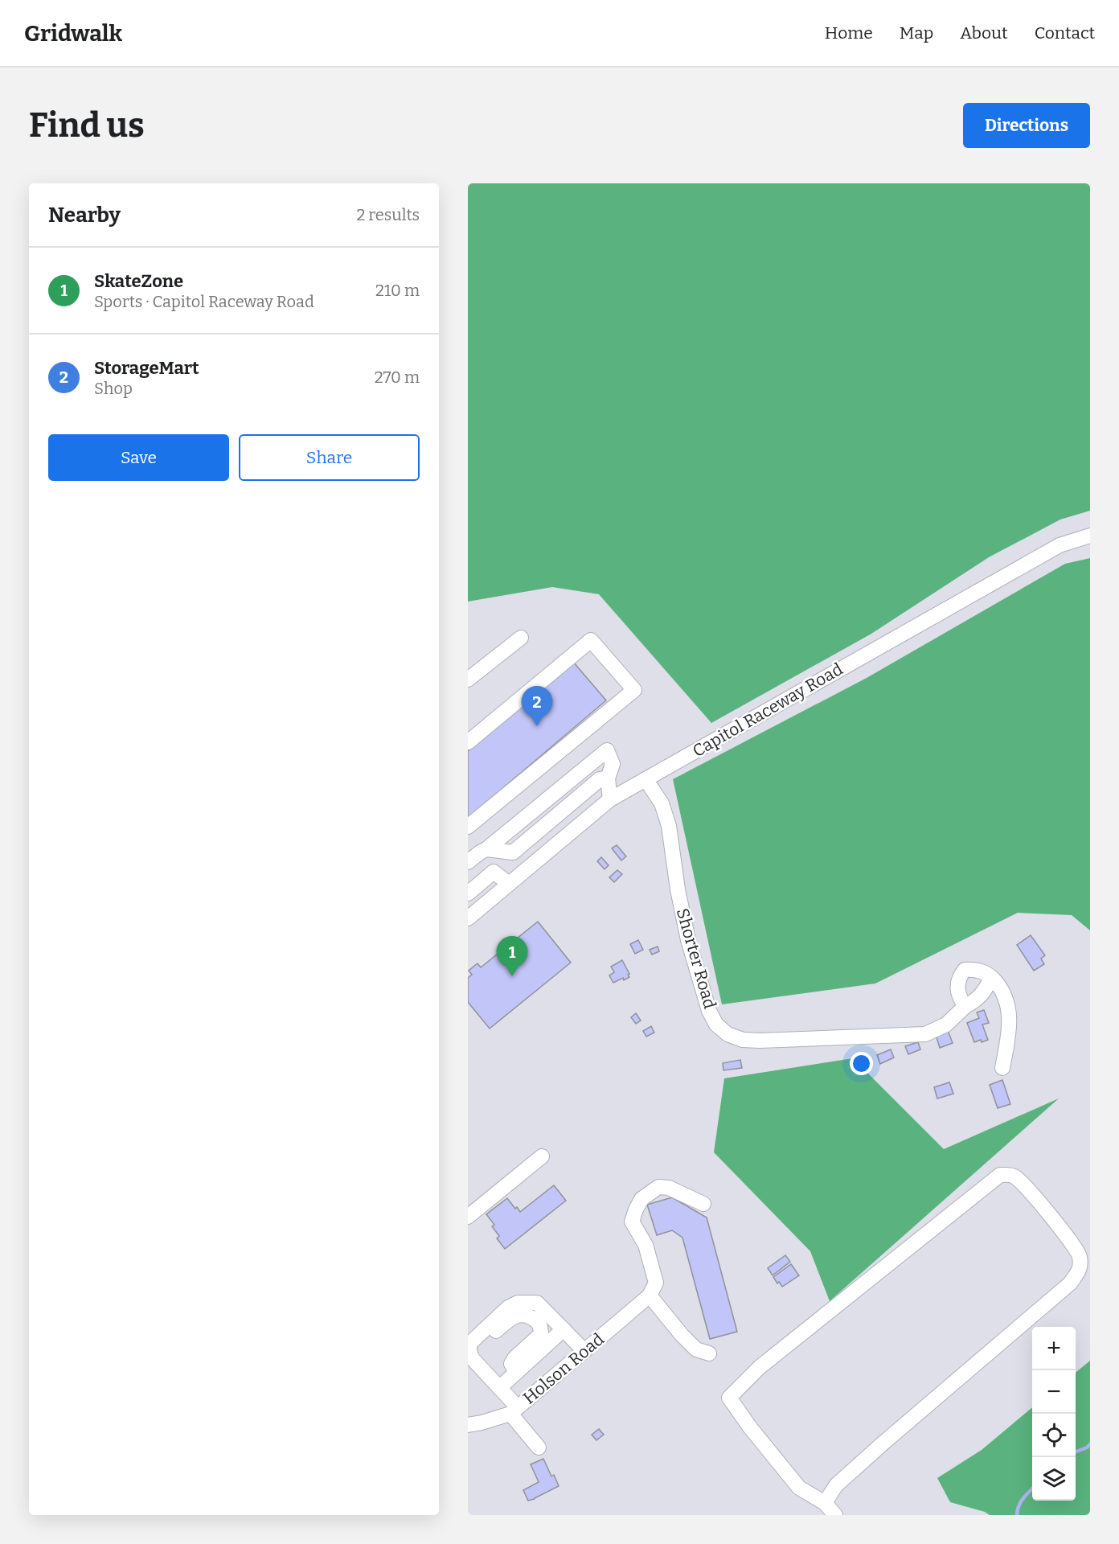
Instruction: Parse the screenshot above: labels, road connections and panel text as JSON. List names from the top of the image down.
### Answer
{
  "streets": {
    "street": ["Capitol Raceway Road", "Shorter Road", "Holson Road"]
  },
  "crossings": [
    ["Capitol Raceway Road", "Shorter Road"]
  ],
  "page": {
    "header": "Gridwalk",
    "nav": [
      "Home",
      "Map",
      "About",
      "Contact"
    ],
    "buttons": [
      "Directions",
      ["Save", "Share"]
    ],
    "title": "Find us",
    "heading": ["Nearby", "2 results"],
    "list": [
      {
        "mark": "1",
        "name": "SkateZone",
        "note": "Sports · Capitol Raceway Road",
        "value": "210 m"
      },
      {
        "mark": "2",
        "name": "StorageMart",
        "note": "Shop",
        "value": "270 m"
      }
    ],
    "pins": ["2", "1"],
    "map_buttons": ["+", "−"]
  }
}
